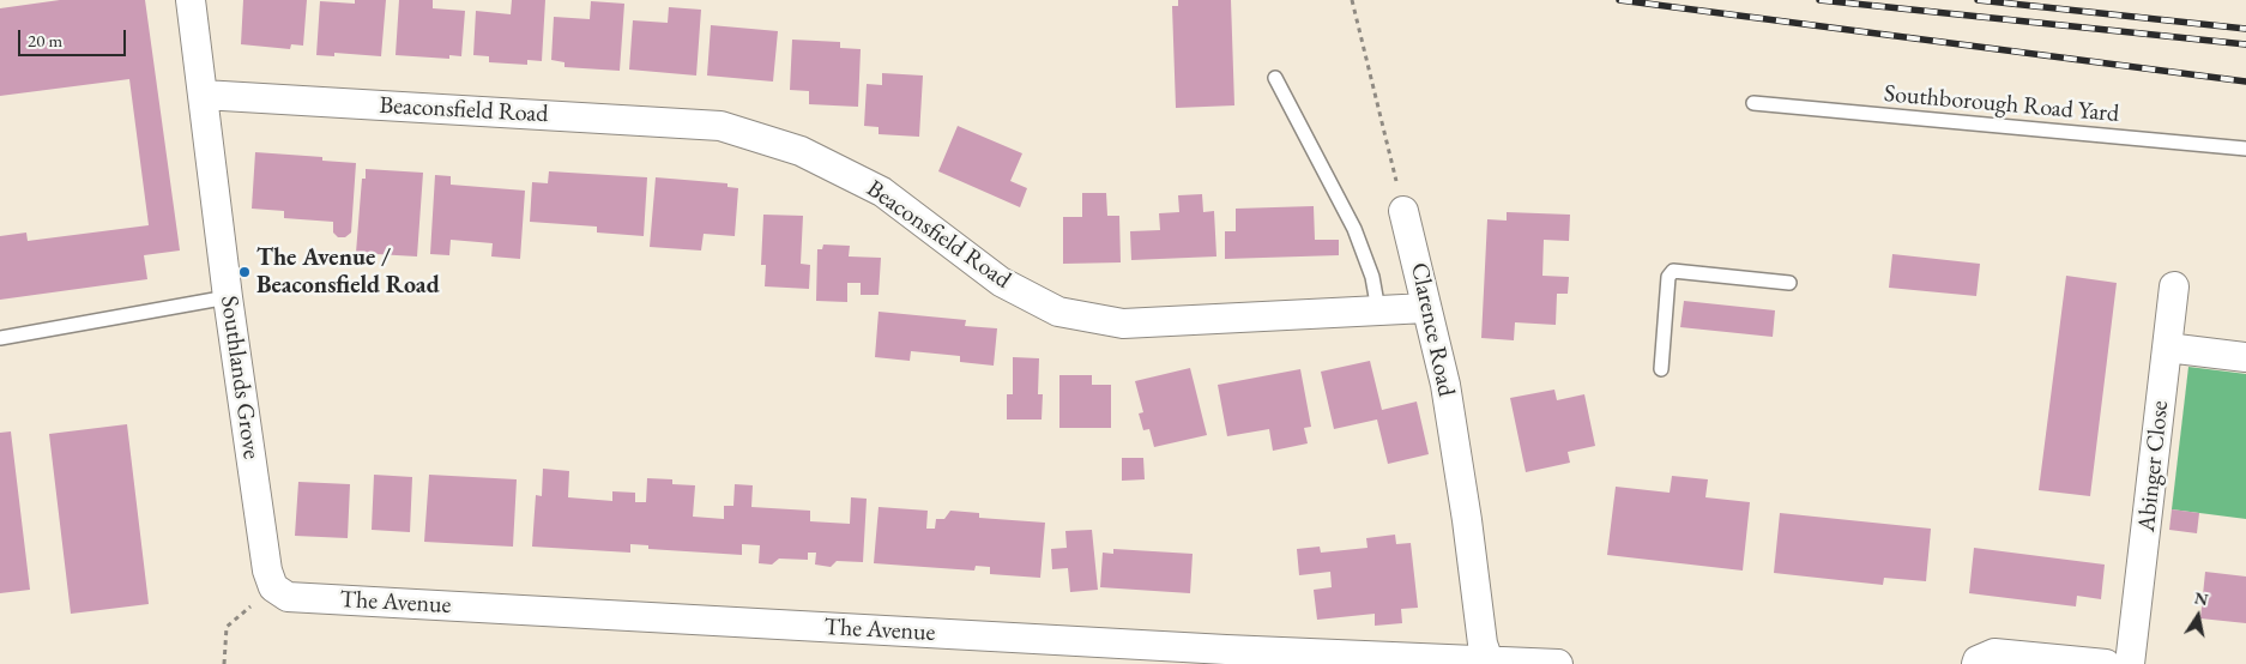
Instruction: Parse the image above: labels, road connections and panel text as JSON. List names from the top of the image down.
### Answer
{
  "streets": {
    "street": [
      "Beaconsfield Road",
      "Clarence Road",
      "Southlands Grove",
      "Abinger Close",
      "The Avenue"
    ],
    "lane": ["Southborough Road Yard"]
  },
  "crossings": [
    ["Beaconsfield Road", "Clarence Road"],
    ["Beaconsfield Road", "Southlands Grove"],
    ["Clarence Road", "The Avenue"],
    ["Southlands Grove", "The Avenue"]
  ],
  "places": ["The Avenue / Beaconsfield Road"],
  "scale_bar": "20 m",
  "north": "top"
}
